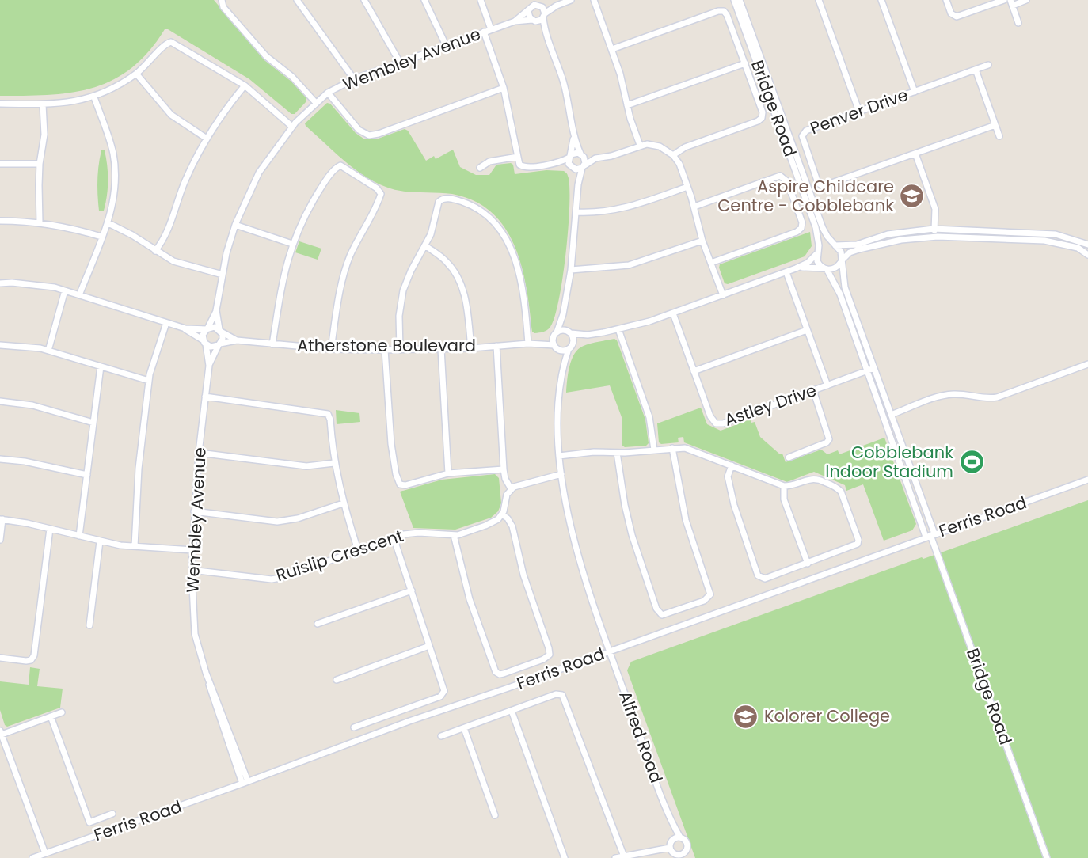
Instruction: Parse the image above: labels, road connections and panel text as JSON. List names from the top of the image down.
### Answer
{
  "streets": {
    "street": [
      "Wembley Avenue",
      "Bridge Road",
      "Penver Drive",
      "Atherstone Boulevard",
      "Astley Drive",
      "Ferris Road",
      "Ruislip Crescent",
      "Alfred Road"
    ]
  },
  "crossings": [
    ["Wembley Avenue", "Atherstone Boulevard"],
    ["Wembley Avenue", "Ferris Road"],
    ["Wembley Avenue", "Ruislip Crescent"],
    ["Bridge Road", "Astley Drive"],
    ["Bridge Road", "Ferris Road"],
    ["Ferris Road", "Alfred Road"]
  ],
  "places": {
    "school or university": ["Aspire Childcare Centre - Cobblebank", "Kolorer College"],
    "sports": ["Cobblebank Indoor Stadium"]
  }
}
